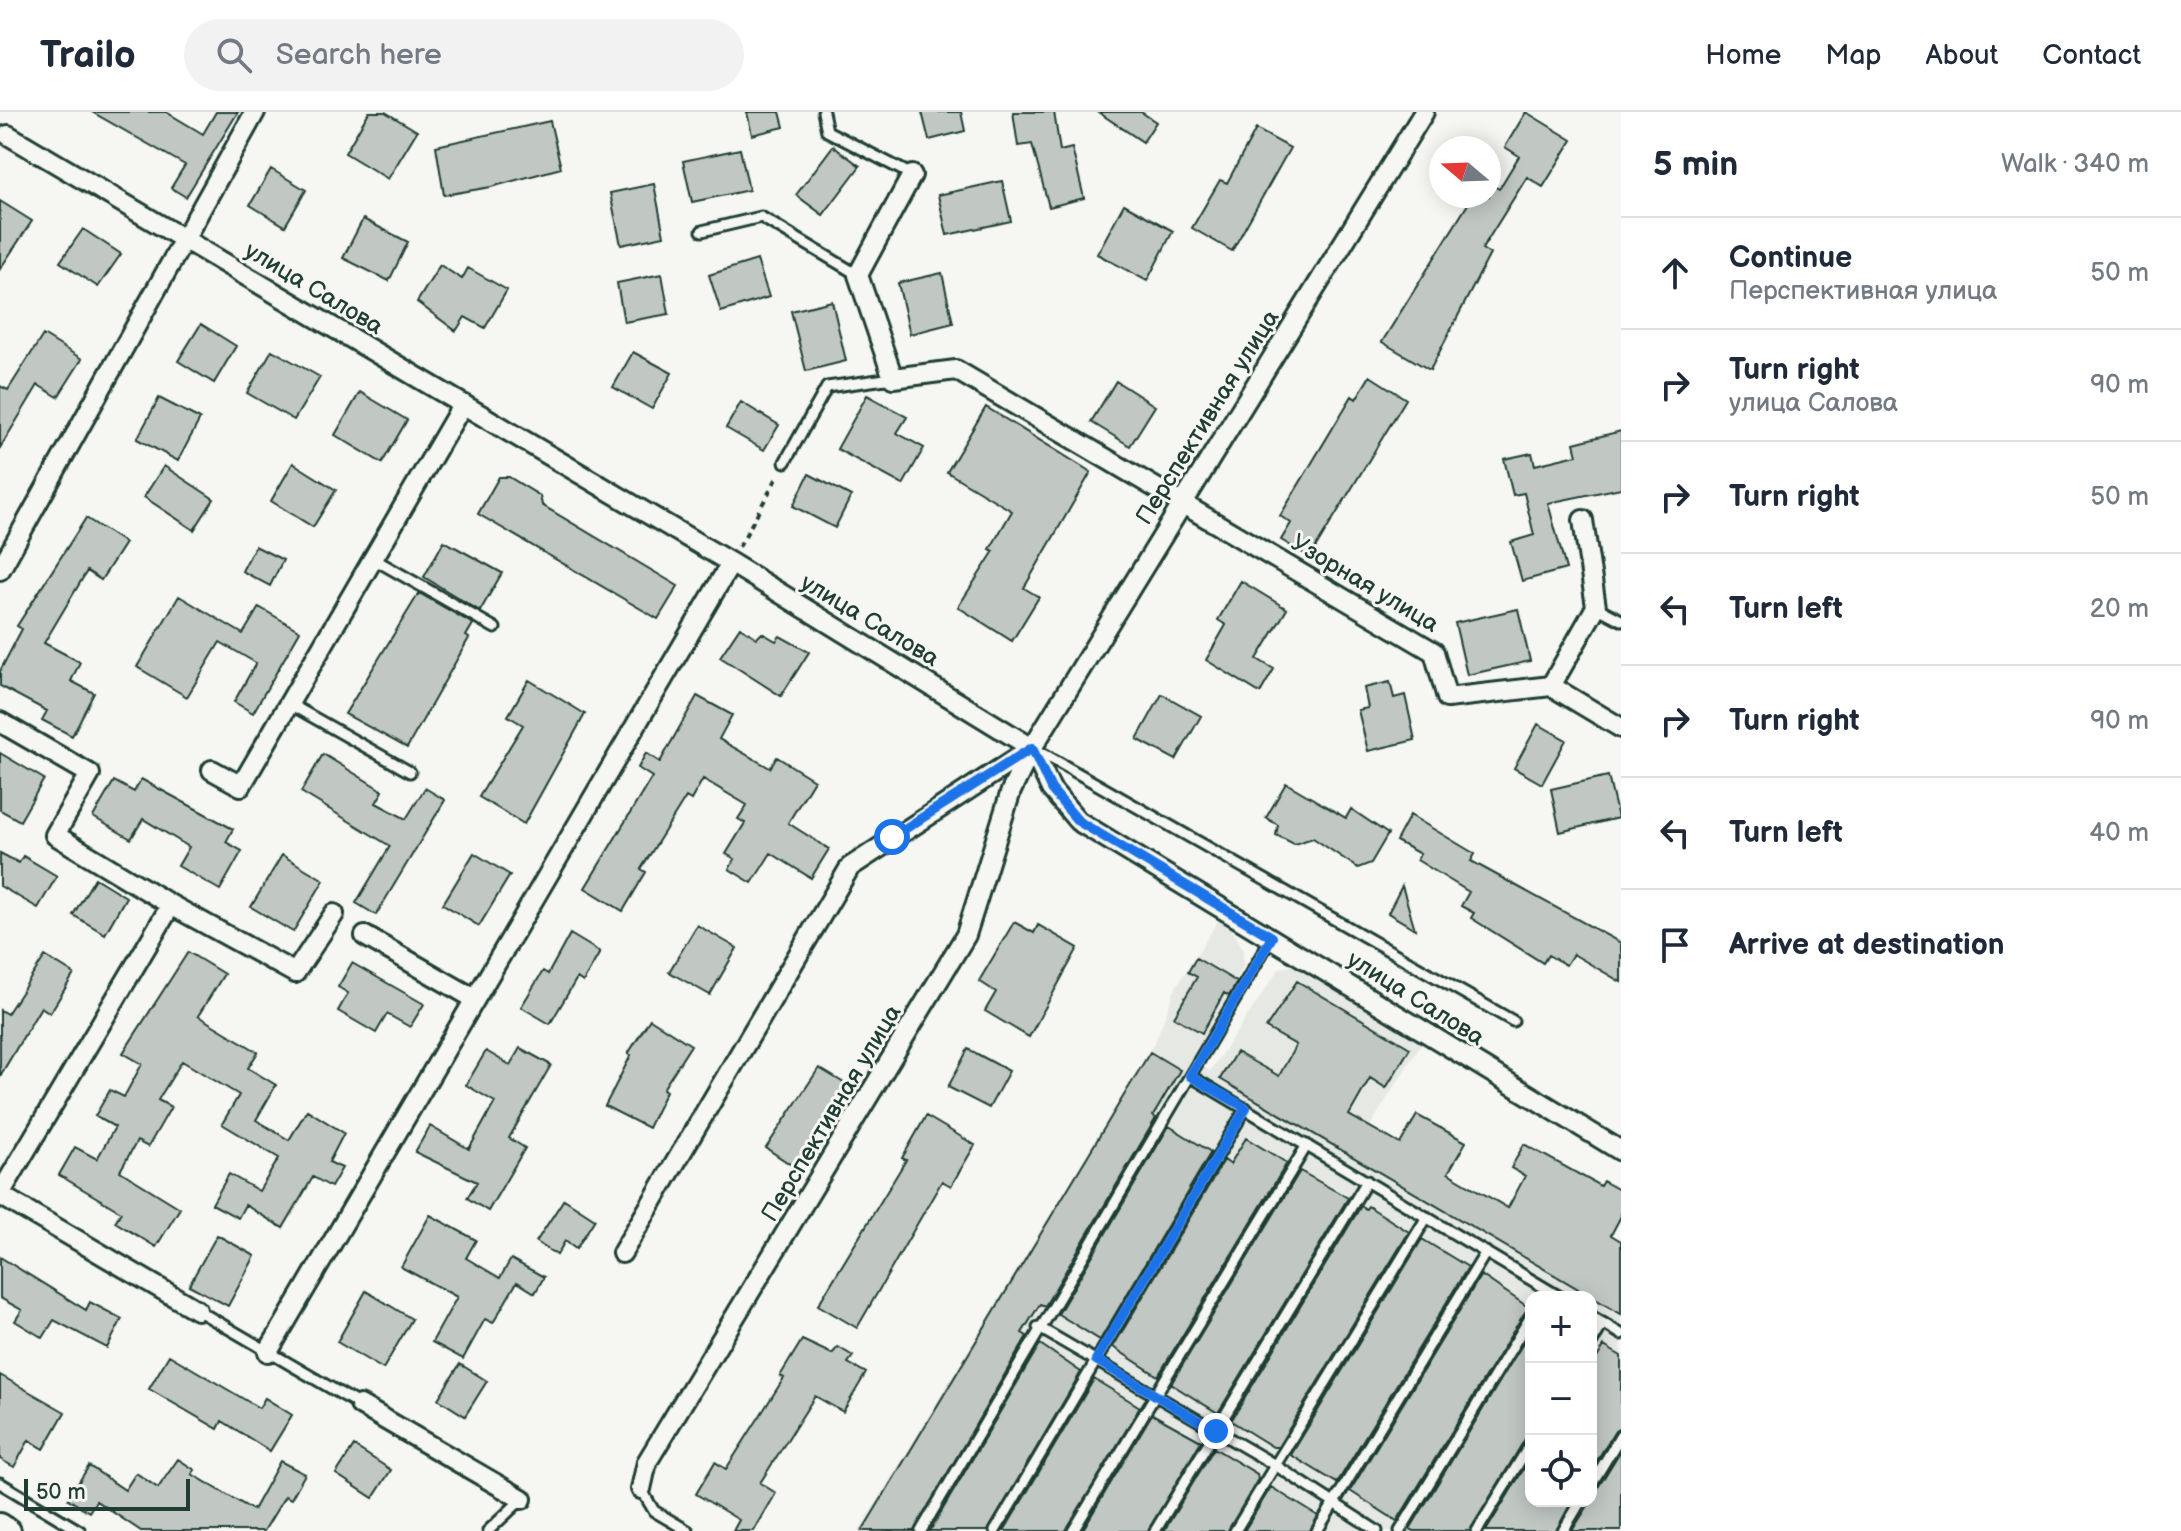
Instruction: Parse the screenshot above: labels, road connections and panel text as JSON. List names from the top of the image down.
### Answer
{
  "streets": {
    "street": ["улица Салова", "Перспективная улица", "Узорная улица"]
  },
  "crossings": [
    ["улица Салова", "Перспективная улица"],
    ["Перспективная улица", "Узорная улица"]
  ],
  "scale_bar": "50 m",
  "north": "left",
  "page": {
    "header": "Trailo",
    "search": "Search here",
    "nav": [
      "Home",
      "Map",
      "About",
      "Contact"
    ],
    "heading": ["5 min", "Walk · 340 m"],
    "list": [
      ["Continue", "Перспективная улица", "50 m"],
      ["Turn right", "улица Салова", "90 m"],
      ["Turn right", "50 m"],
      ["Turn left", "20 m"],
      ["Turn right", "90 m"],
      ["Turn left", "40 m"],
      "Arrive at destination"
    ],
    "map_buttons": ["+", "−"],
    "scale": "50 m"
  }
}
